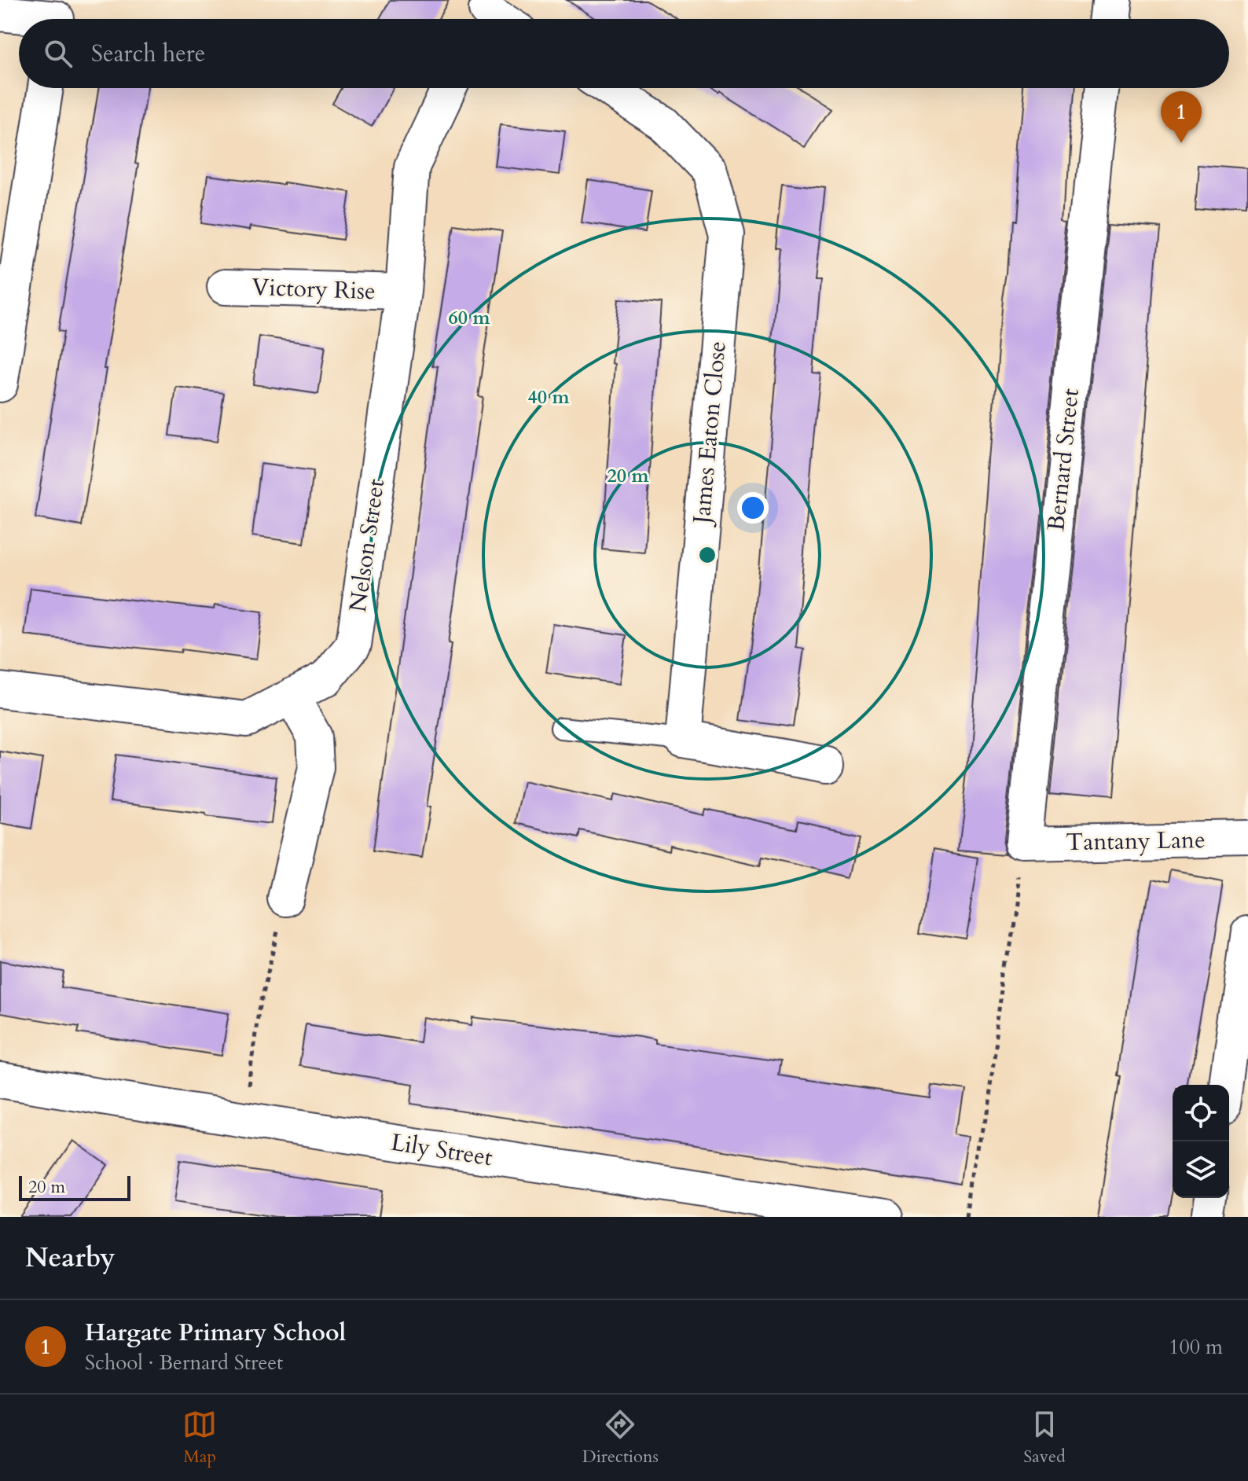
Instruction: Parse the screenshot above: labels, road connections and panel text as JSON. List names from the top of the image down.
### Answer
{
  "streets": {
    "street": [
      "Victory Rise",
      "James Eaton Close",
      "Bernard Street",
      "Nelson Street",
      "Tantany Lane",
      "Lily Street"
    ]
  },
  "crossings": [
    ["Victory Rise", "Nelson Street"],
    ["Bernard Street", "Tantany Lane"]
  ],
  "scale_bar": "20 m",
  "page": {
    "search": "Search here",
    "pins": "1",
    "scale": "20 m",
    "heading": "Nearby",
    "list": [
      {
        "mark": "1",
        "name": "Hargate Primary School",
        "note": "School · Bernard Street",
        "value": "100 m"
      }
    ],
    "nav": ["Map", "Directions", "Saved"]
  },
  "rings": ["60 m", "40 m", "20 m"]
}
